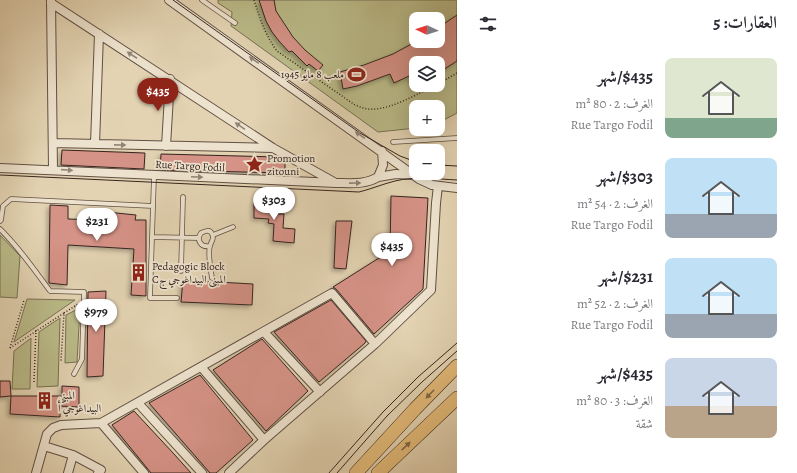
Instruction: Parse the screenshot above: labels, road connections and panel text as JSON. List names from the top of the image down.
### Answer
{
  "streets": {
    "street": ["Rue Targo Fodil"]
  },
  "places": {
    "sports": ["ملعب 8 مايو 1945"],
    "place": ["Promotion zitouni"],
    "building": ["Pedagogic Block Cالمبنى البيداغوجي ج", "المبنى البيداغوجي أ"]
  },
  "north": "left",
  "page": {
    "heading": "العقارات: 5",
    "map_buttons": ["+", "−"],
    "list": [
      {
        "name": "$435/شهر",
        "note": "الغرف: 2 · 80 m² · Rue Targo Fodil"
      },
      {
        "name": "$303/شهر",
        "note": "الغرف: 2 · 54 m² · Rue Targo Fodil"
      },
      {
        "name": "$231/شهر",
        "note": "الغرف: 2 · 52 m² · Rue Targo Fodil"
      },
      {
        "name": "$435/شهر",
        "note": "الغرف: 3 · 80 m² · شقة"
      }
    ],
    "price": [
      "$435",
      "$303",
      "$231",
      "$435",
      "$979"
    ]
  }
}
